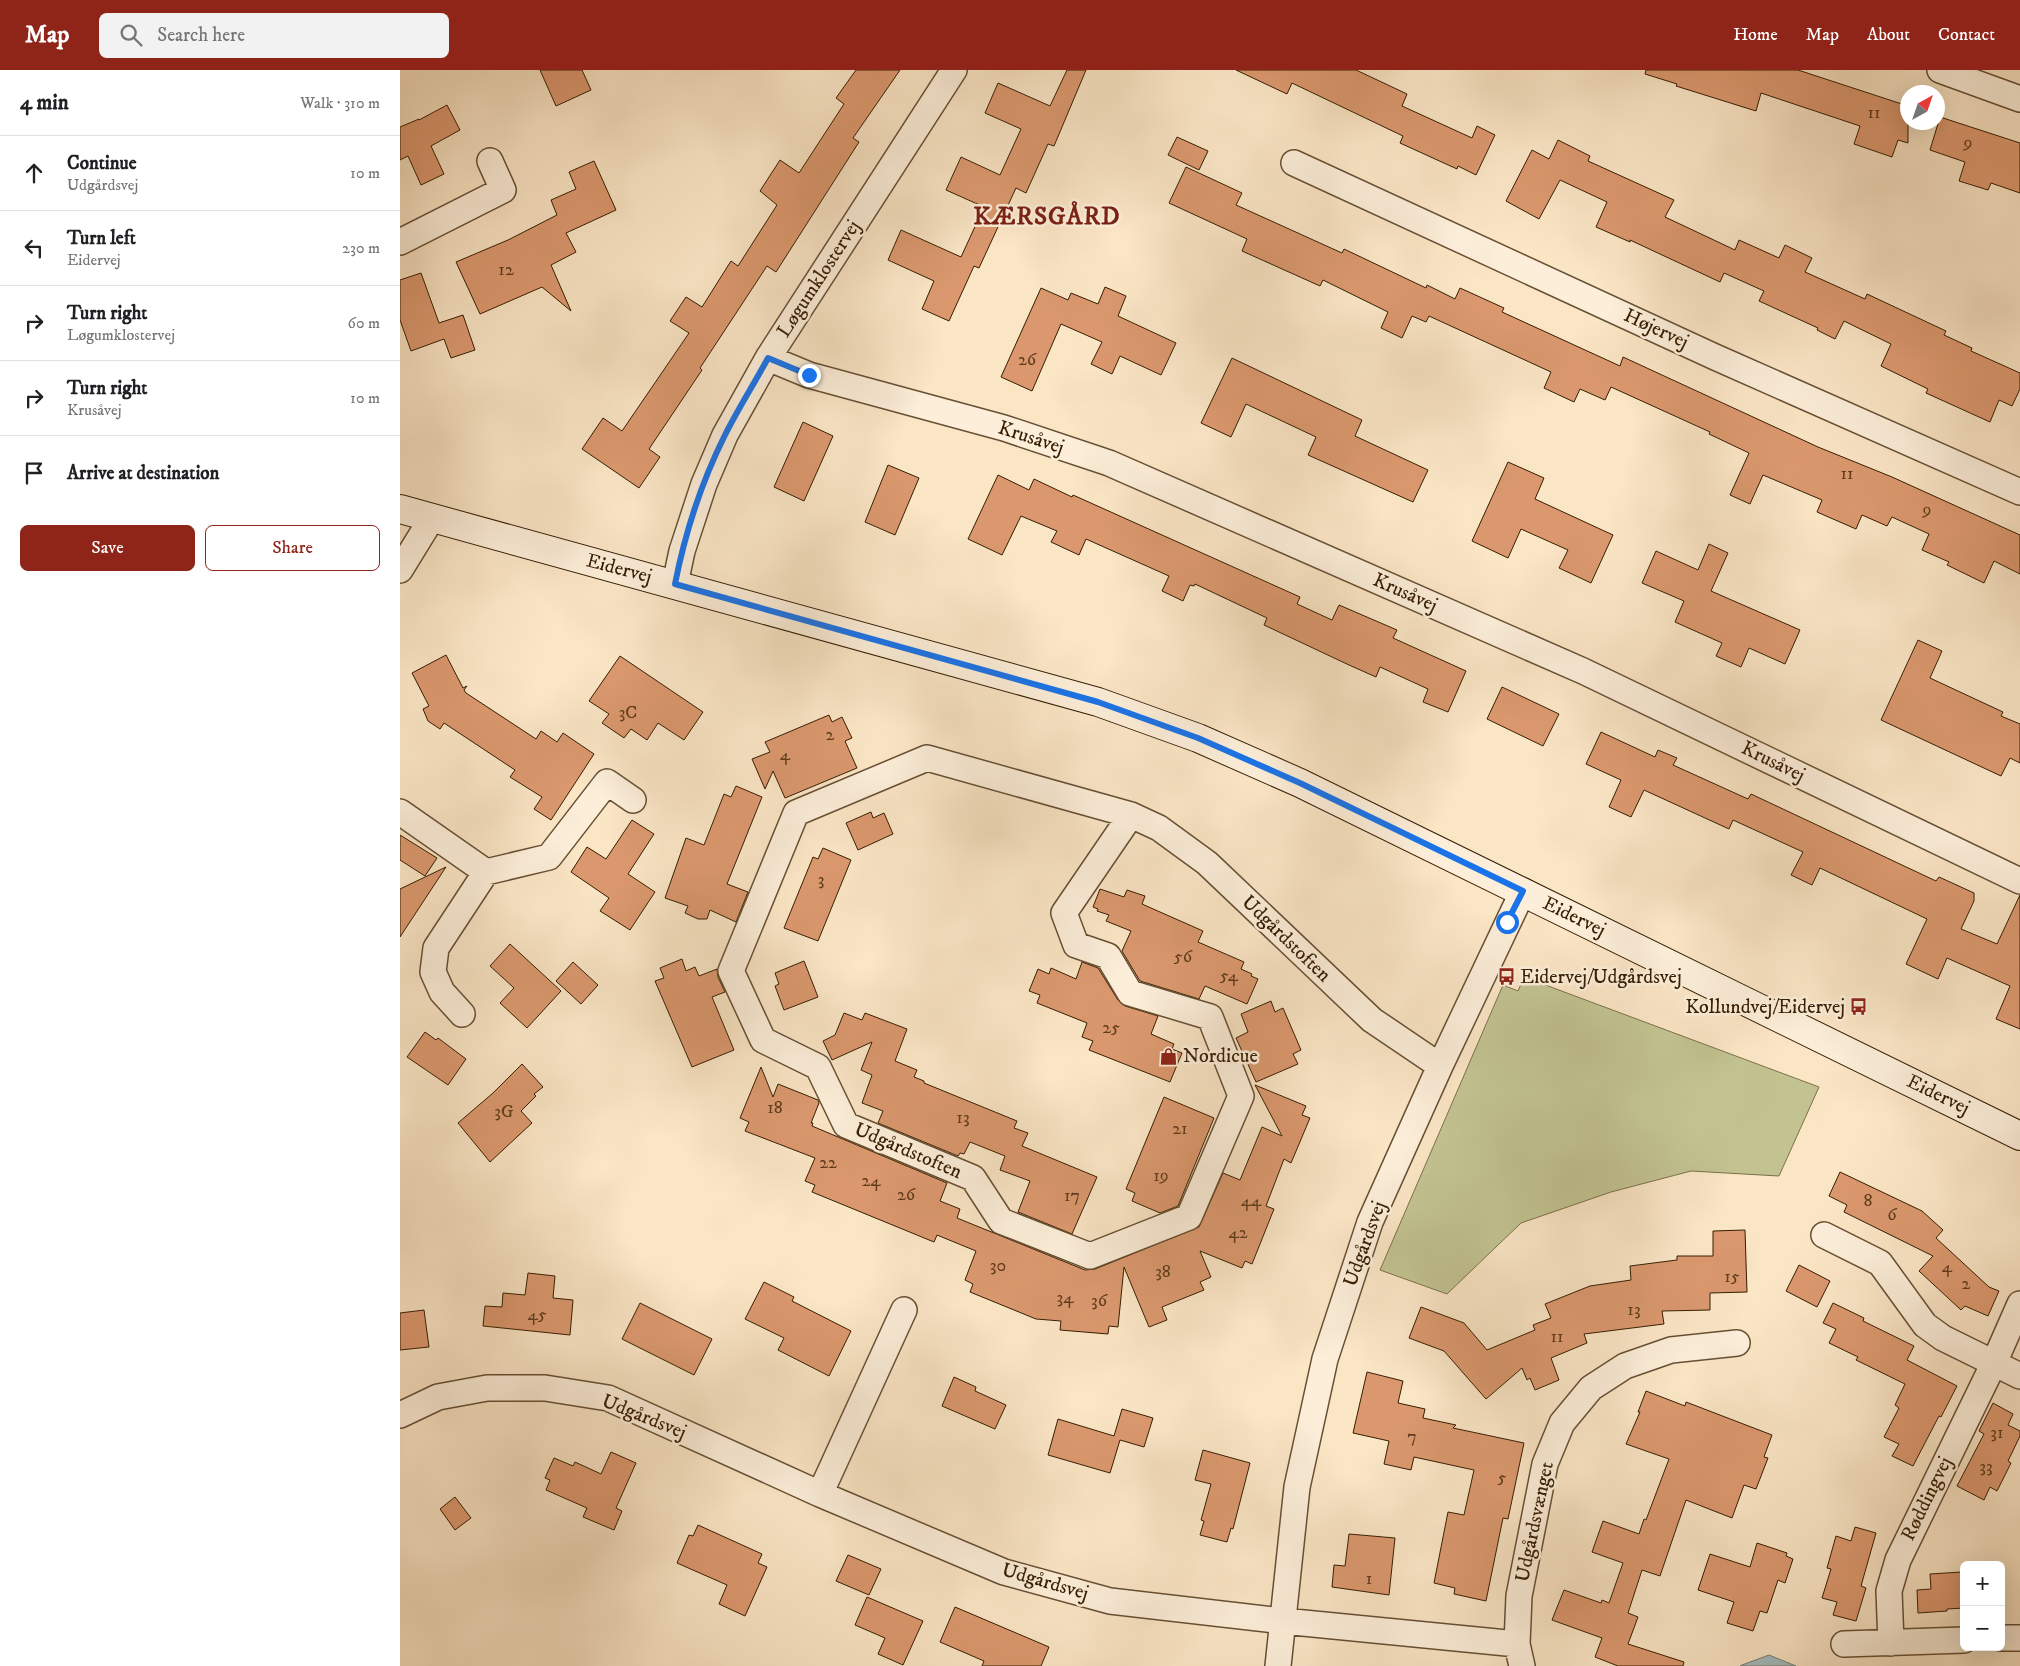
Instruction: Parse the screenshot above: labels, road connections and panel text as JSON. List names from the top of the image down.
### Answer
{
  "streets": {
    "street": [
      "Løgumklostervej",
      "Højervej",
      "Krusåvej",
      "Eidervej",
      "Udgårdstoften",
      "Udgårdsvej",
      "Røddingvej",
      "Udgårdsvænget"
    ]
  },
  "crossings": [
    ["Løgumklostervej", "Krusåvej"],
    ["Løgumklostervej", "Eidervej"],
    ["Eidervej", "Udgårdsvej"],
    ["Udgårdstoften", "Udgårdsvej"],
    ["Udgårdsvej", "Udgårdsvænget"]
  ],
  "districts": ["KÆRSGÅRD"],
  "places": {
    "bus stop": ["Eidervej/Udgårdsvej", "Kollundvej/Eidervej"],
    "shop": ["Nordicue"]
  },
  "house_numbers": [
    "11",
    "9",
    "12",
    "26",
    "11",
    "9",
    "3C",
    "2",
    "4",
    "3",
    "56",
    "54",
    "25",
    "18",
    "3G",
    "13",
    "21",
    "22",
    "19",
    "24",
    "26",
    "17",
    "44",
    "8",
    "6",
    "42",
    "30",
    "4",
    "38",
    "15",
    "2",
    "34",
    "36",
    "13",
    "45",
    "11",
    "31",
    "7",
    "33",
    "5",
    "1"
  ],
  "north": "top right",
  "page": {
    "header": "Map",
    "search": "Search here",
    "nav": [
      "Home",
      "Map",
      "About",
      "Contact"
    ],
    "heading": ["4 min", "Walk · 310 m"],
    "list": [
      ["Continue", "Udgårdsvej", "10 m"],
      ["Turn left", "Eidervej", "230 m"],
      ["Turn right", "Løgumklostervej", "60 m"],
      ["Turn right", "Krusåvej", "10 m"],
      "Arrive at destination"
    ],
    "buttons": ["Save", "Share"],
    "map_buttons": ["+", "−"]
  }
}
